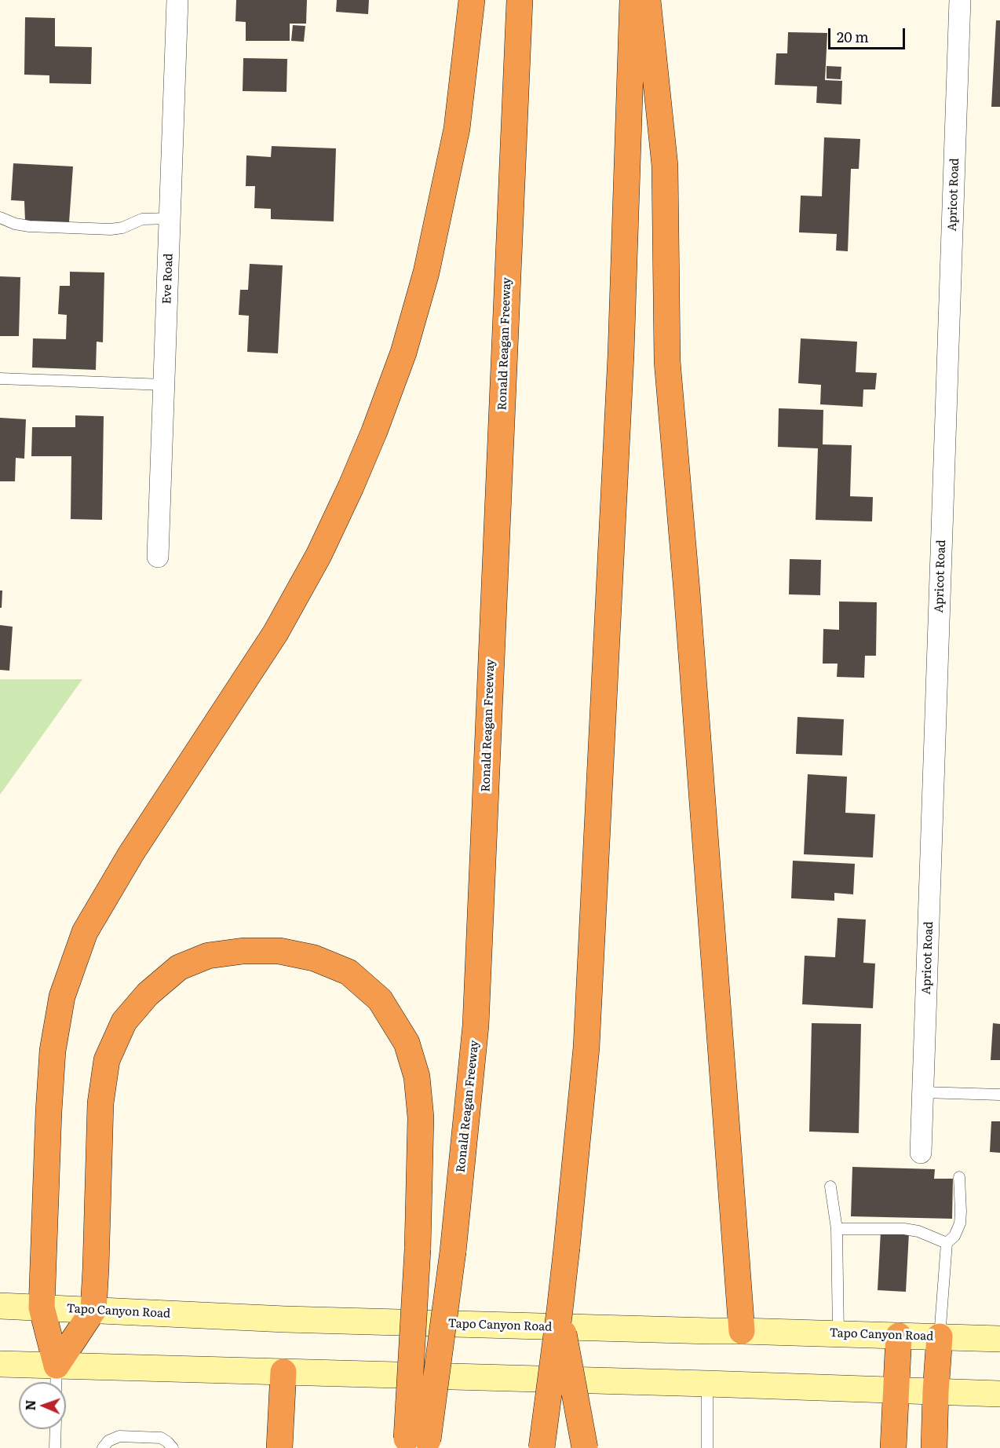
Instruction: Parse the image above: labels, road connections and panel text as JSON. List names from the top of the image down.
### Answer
{
  "streets": {
    "highway": ["Ronald Reagan Freeway"],
    "main road": ["Tapo Canyon Road"],
    "street": ["Apricot Road", "Eve Road"]
  },
  "scale_bar": "20 m",
  "north": "left"
}
